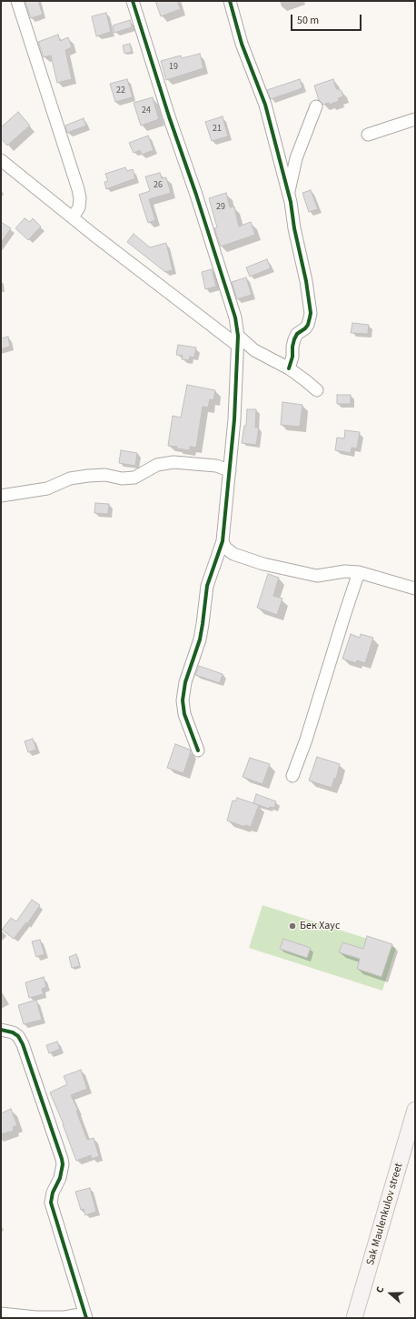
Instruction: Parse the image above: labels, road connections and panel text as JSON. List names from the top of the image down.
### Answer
{
  "streets": {
    "main road": ["Sak Maulenkulov street"]
  },
  "places": ["Бек Хаус"],
  "house_numbers": [
    "19",
    "22",
    "24",
    "21",
    "26",
    "29"
  ],
  "scale_bar": "50 m",
  "north": "left"
}
